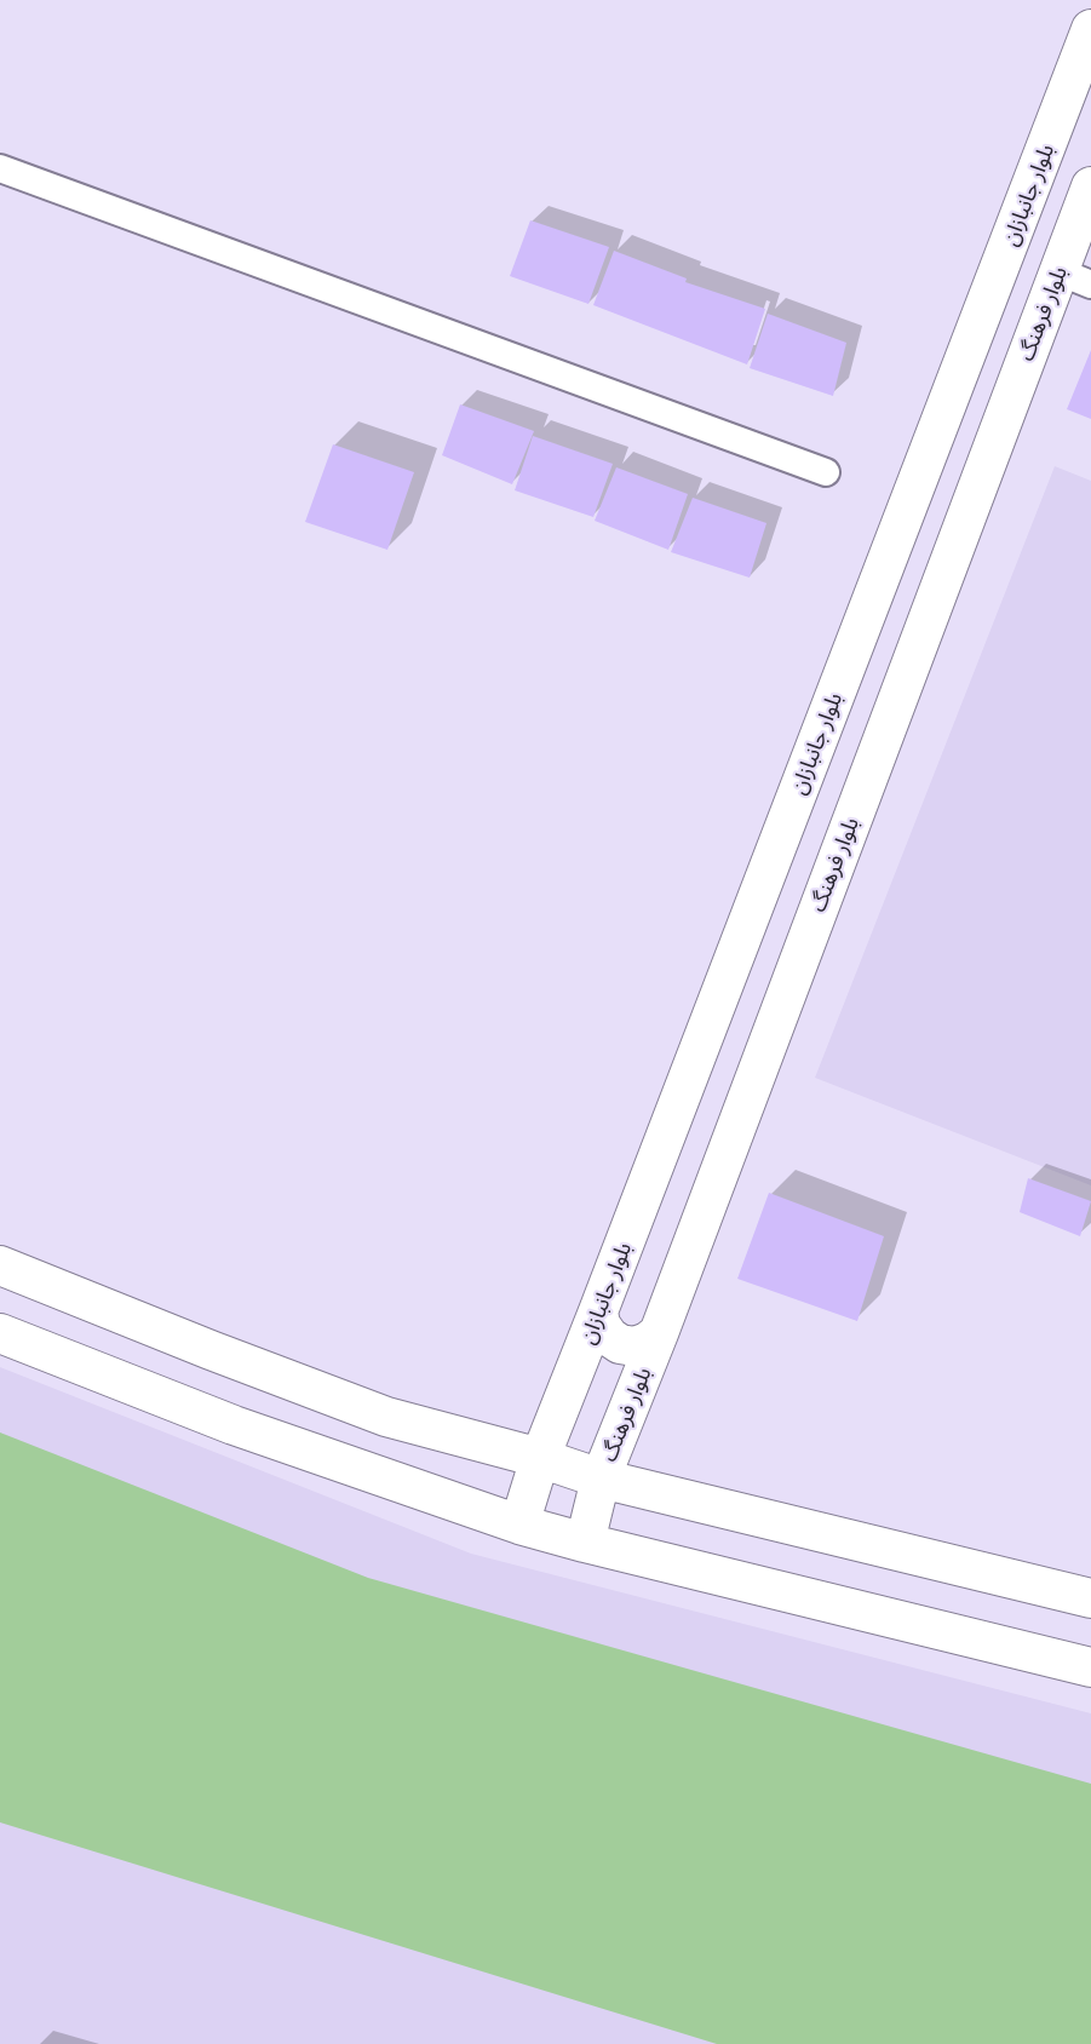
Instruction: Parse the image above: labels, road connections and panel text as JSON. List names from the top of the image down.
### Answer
{
  "streets": {
    "street": ["بلوار جانبازان", "بلوار فرهنگ"]
  }
}
